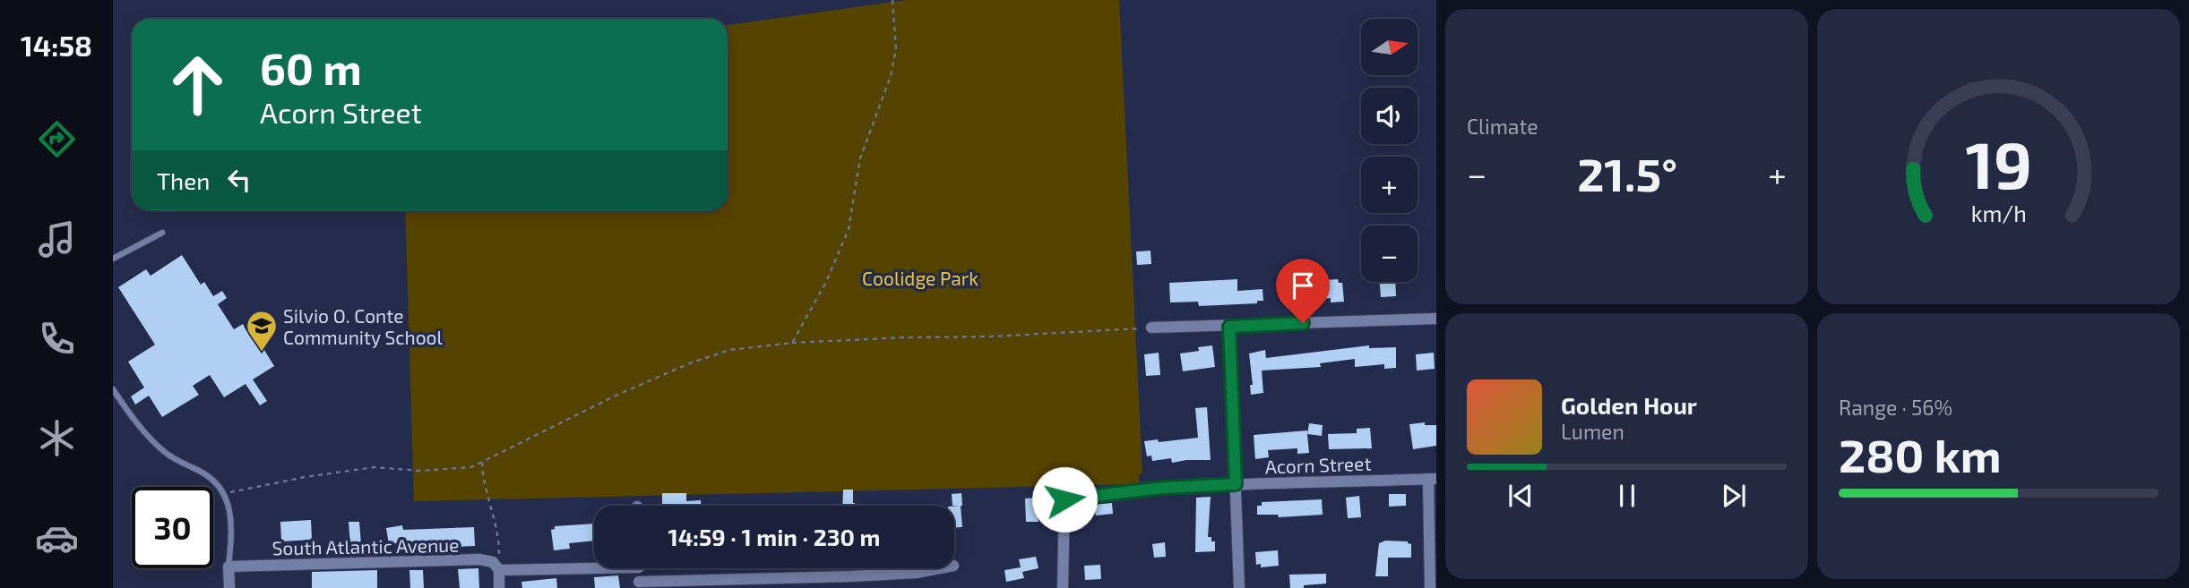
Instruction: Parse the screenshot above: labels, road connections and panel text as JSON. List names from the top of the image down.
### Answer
{
  "streets": {
    "street": ["Acorn Street", "South Atlantic Avenue"]
  },
  "parks": ["Coolidge Park"],
  "places": {
    "school or university": ["Silvio O. Conte Community School"]
  },
  "north": "right",
  "page": {
    "tabs": "14:58",
    "tile": [
      "Climate",
      ["Range · 56%", "280 km"]
    ],
    "map_buttons": ["+", "−"],
    "turn": ["60 m", "Acorn Street"],
    "heat": ["−", "21.5°", "+"],
    "then": "Then",
    "song": ["Golden Hour", "Lumen"],
    "limit": "30",
    "trip": "14:59 · 1 min · 230 m",
    "gauge": ["19", "km/h"]
  }
}
